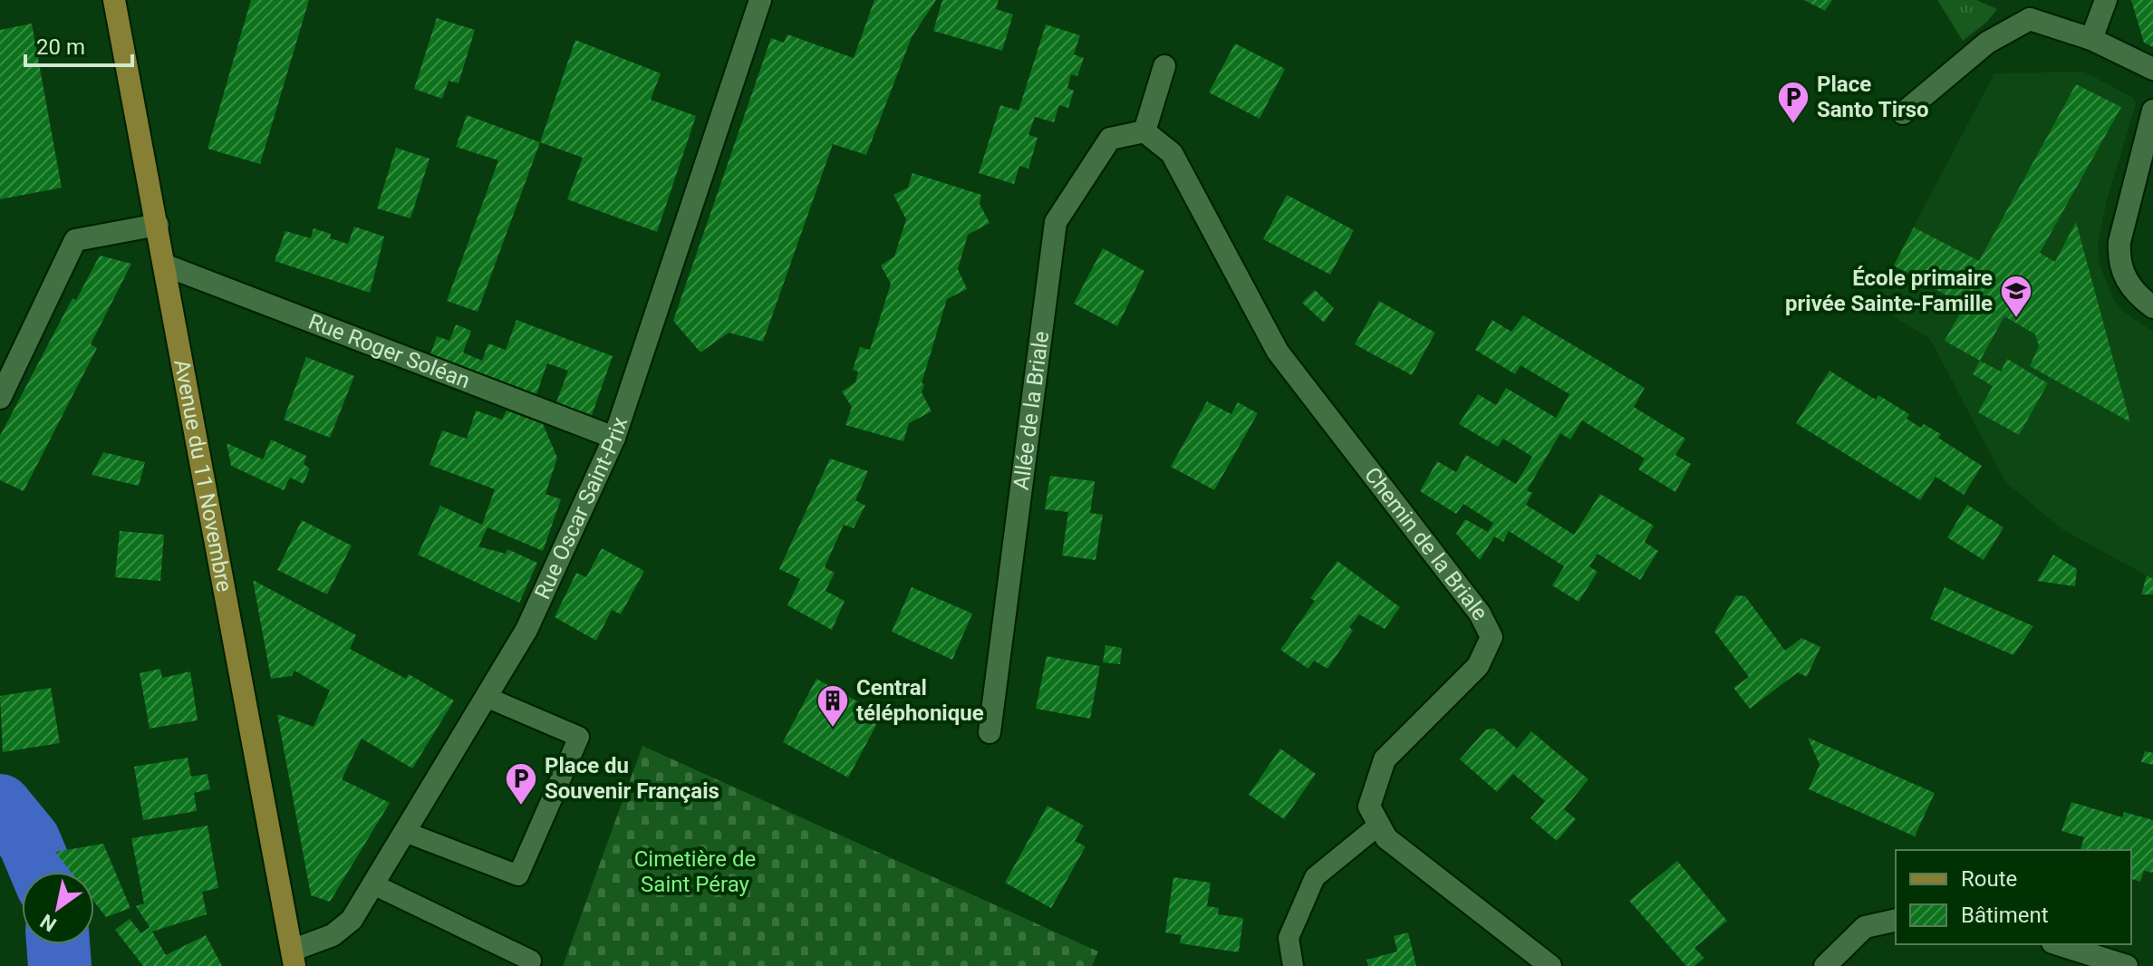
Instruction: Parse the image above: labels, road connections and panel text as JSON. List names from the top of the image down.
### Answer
{
  "streets": {
    "main road": ["Avenue du 11 Novembre"],
    "street": [
      "Rue Roger Soléan",
      "Allée de la Briale",
      "Rue Oscar Saint-Prix",
      "Chemin de la Briale"
    ]
  },
  "crossings": [
    ["Rue Roger Soléan", "Avenue du 11 Novembre"],
    ["Rue Roger Soléan", "Rue Oscar Saint-Prix"],
    ["Allée de la Briale", "Chemin de la Briale"],
    ["Avenue du 11 Novembre", "Rue Oscar Saint-Prix"]
  ],
  "parks": ["Cimetière de Saint Péray"],
  "places": {
    "parking": ["Place Santo Tirso", "Place du Souvenir Français"],
    "school or university": ["École primaire privée Sainte-Famille"],
    "building": ["Central téléphonique"]
  },
  "legend": ["Route", "Bâtiment"],
  "scale_bar": "20 m",
  "north": "bottom left"
}
